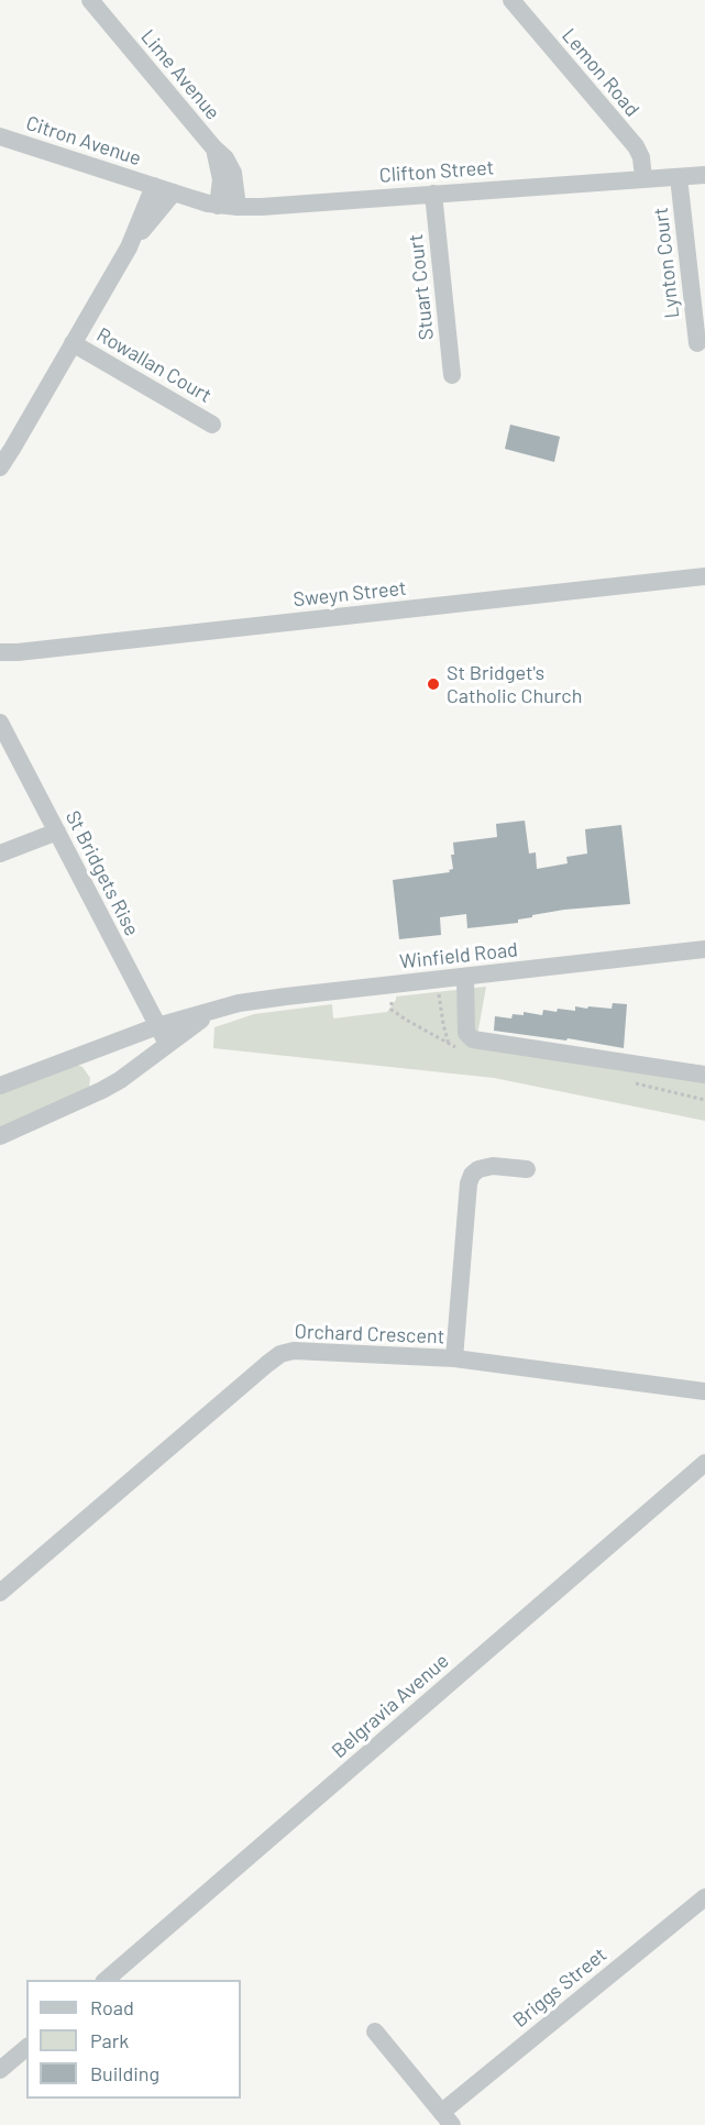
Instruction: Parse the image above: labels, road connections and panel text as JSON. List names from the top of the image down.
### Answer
{
  "streets": {
    "street": [
      "Lemon Road",
      "Lime Avenue",
      "Citron Avenue",
      "Clifton Street",
      "Lynton Court",
      "Stuart Court",
      "Rowallan Court",
      "Sweyn Street",
      "St Bridgets Rise",
      "Winfield Road",
      "Orchard Crescent",
      "Belgravia Avenue",
      "Briggs Street"
    ]
  },
  "crossings": [
    ["Lemon Road", "Clifton Street"],
    ["Lime Avenue", "Clifton Street"],
    ["Citron Avenue", "Clifton Street"],
    ["Clifton Street", "Lynton Court"],
    ["Clifton Street", "Stuart Court"],
    ["St Bridgets Rise", "Winfield Road"]
  ],
  "places": ["St Bridget's Catholic Church"],
  "legend": ["Road", "Park", "Building"]
}
